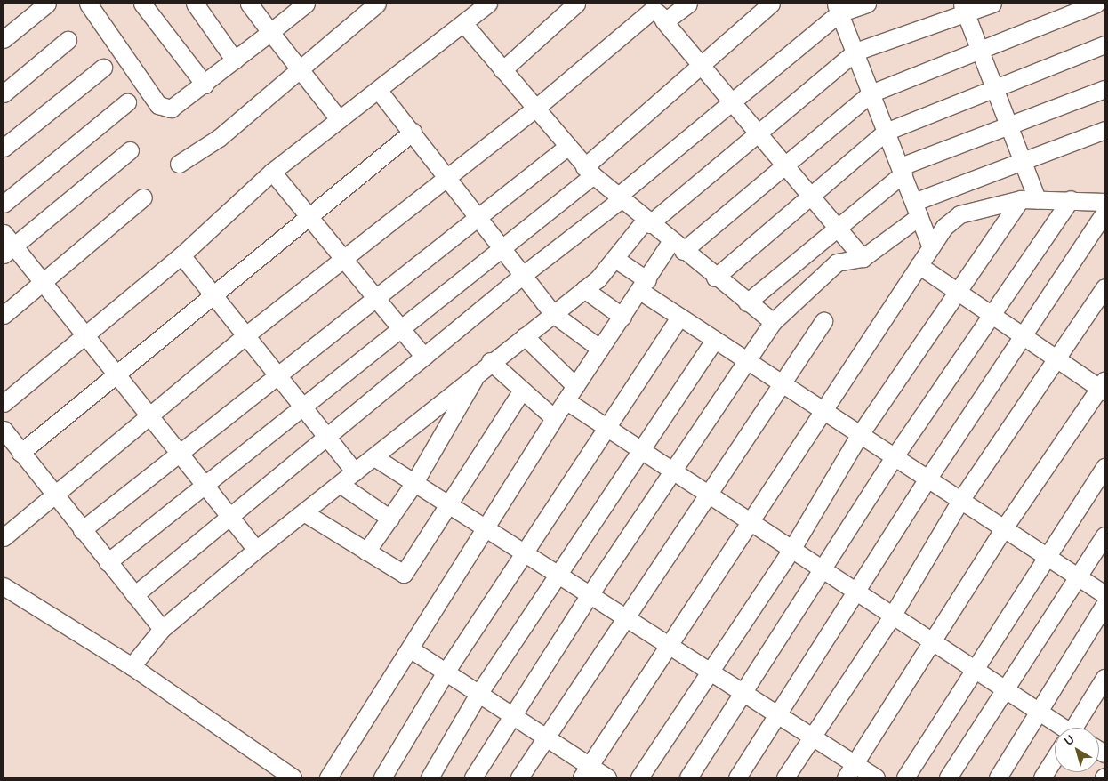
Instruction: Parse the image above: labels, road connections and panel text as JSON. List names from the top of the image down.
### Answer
{
  "north": "top left"
}
